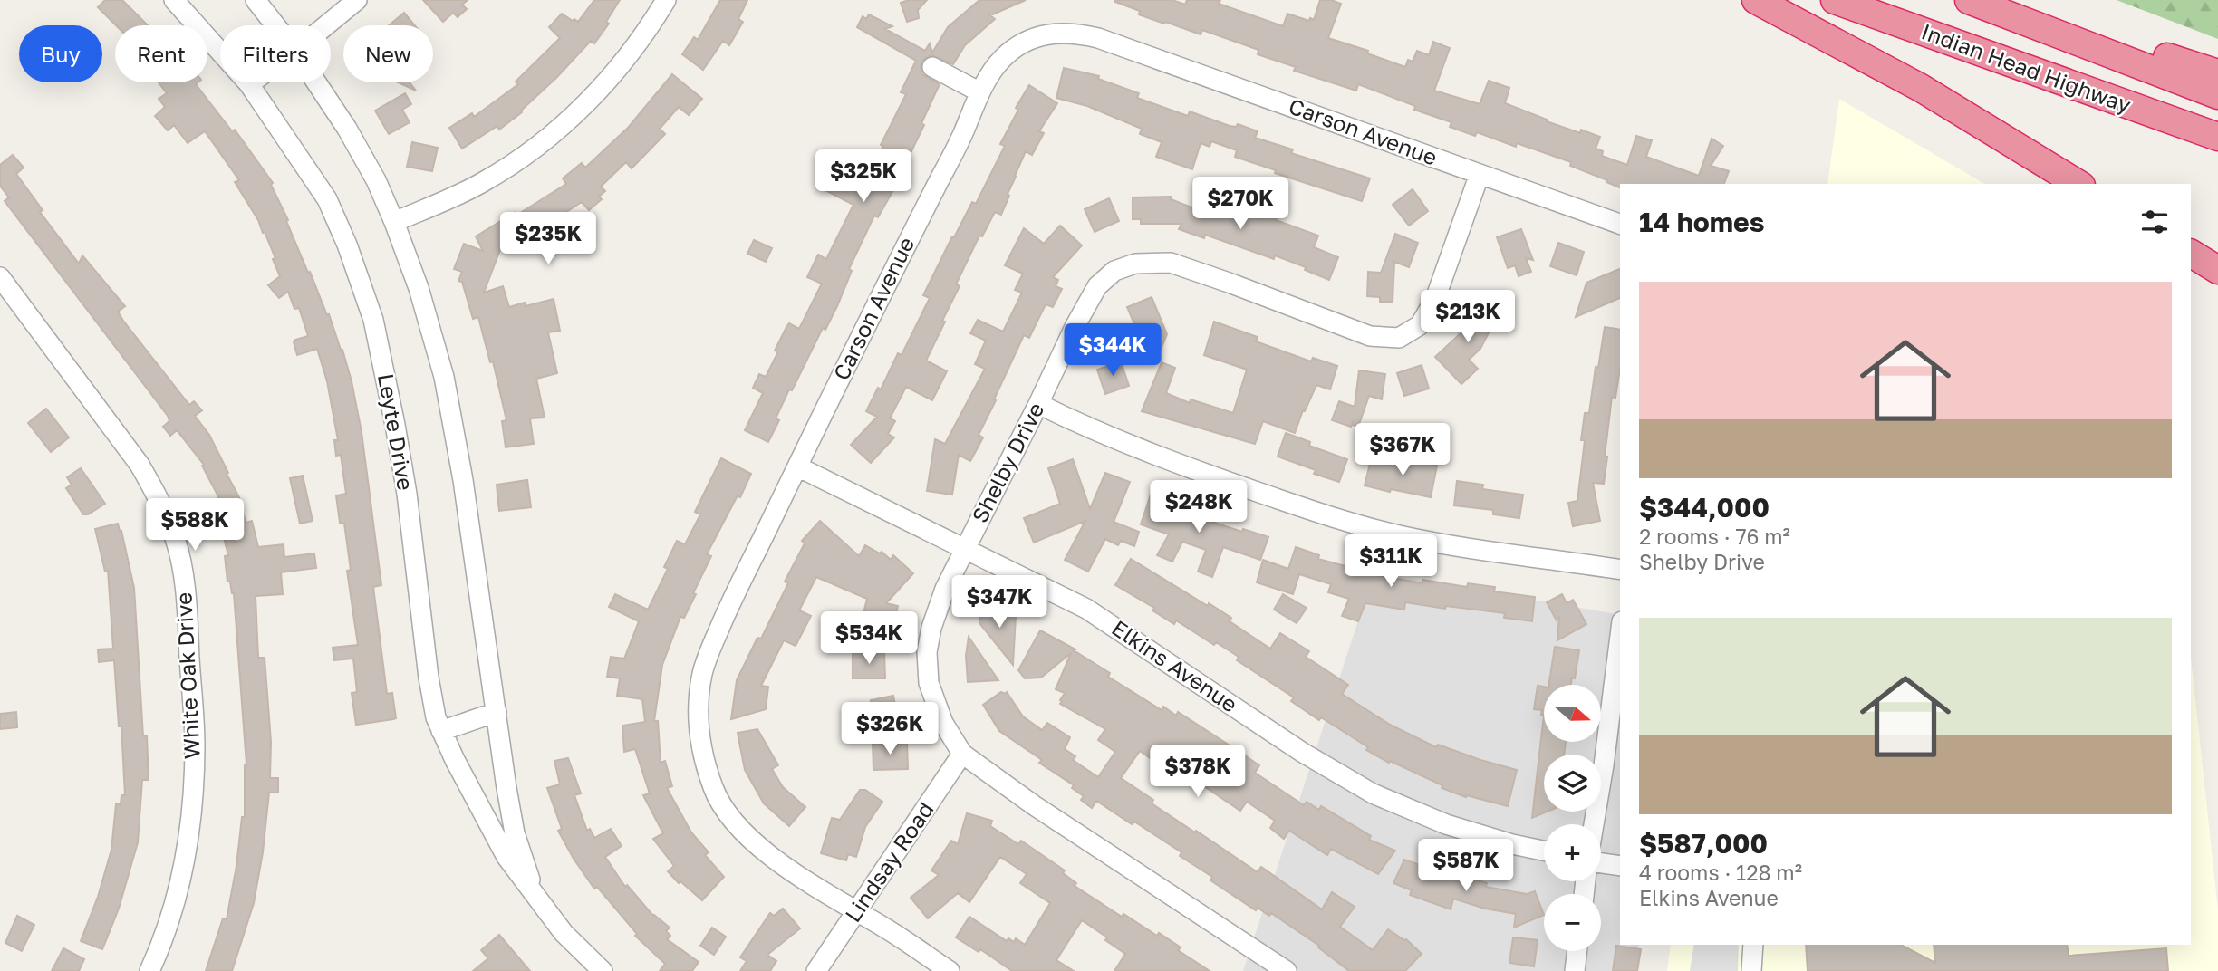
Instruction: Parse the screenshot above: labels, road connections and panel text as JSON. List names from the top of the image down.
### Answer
{
  "streets": {
    "highway": ["Indian Head Highway"],
    "street": [
      "Carson Avenue",
      "Leyte Drive",
      "Shelby Drive",
      "Elkins Avenue",
      "White Oak Drive",
      "Lindsay Road"
    ]
  },
  "crossings": [
    ["Carson Avenue", "Shelby Drive"],
    ["Carson Avenue", "Elkins Avenue"],
    ["Carson Avenue", "Lindsay Road"],
    ["Shelby Drive", "Elkins Avenue"],
    ["Shelby Drive", "Lindsay Road"]
  ],
  "north": "right",
  "page": {
    "chip": [
      "Buy",
      "Rent",
      "Filters",
      "New"
    ],
    "price": [
      "$325K",
      "$270K",
      "$235K",
      "$213K",
      "$344K",
      "$367K",
      "$248K",
      "$588K",
      "$311K",
      "$347K",
      "$534K",
      "$326K",
      "$378K",
      "$587K"
    ],
    "heading": "14 homes",
    "list": [
      {
        "name": "$344,000",
        "note": "2 rooms · 76 m² · Shelby Drive"
      },
      {
        "name": "$587,000",
        "note": "4 rooms · 128 m² · Elkins Avenue"
      }
    ],
    "map_buttons": ["+", "−"]
  }
}
